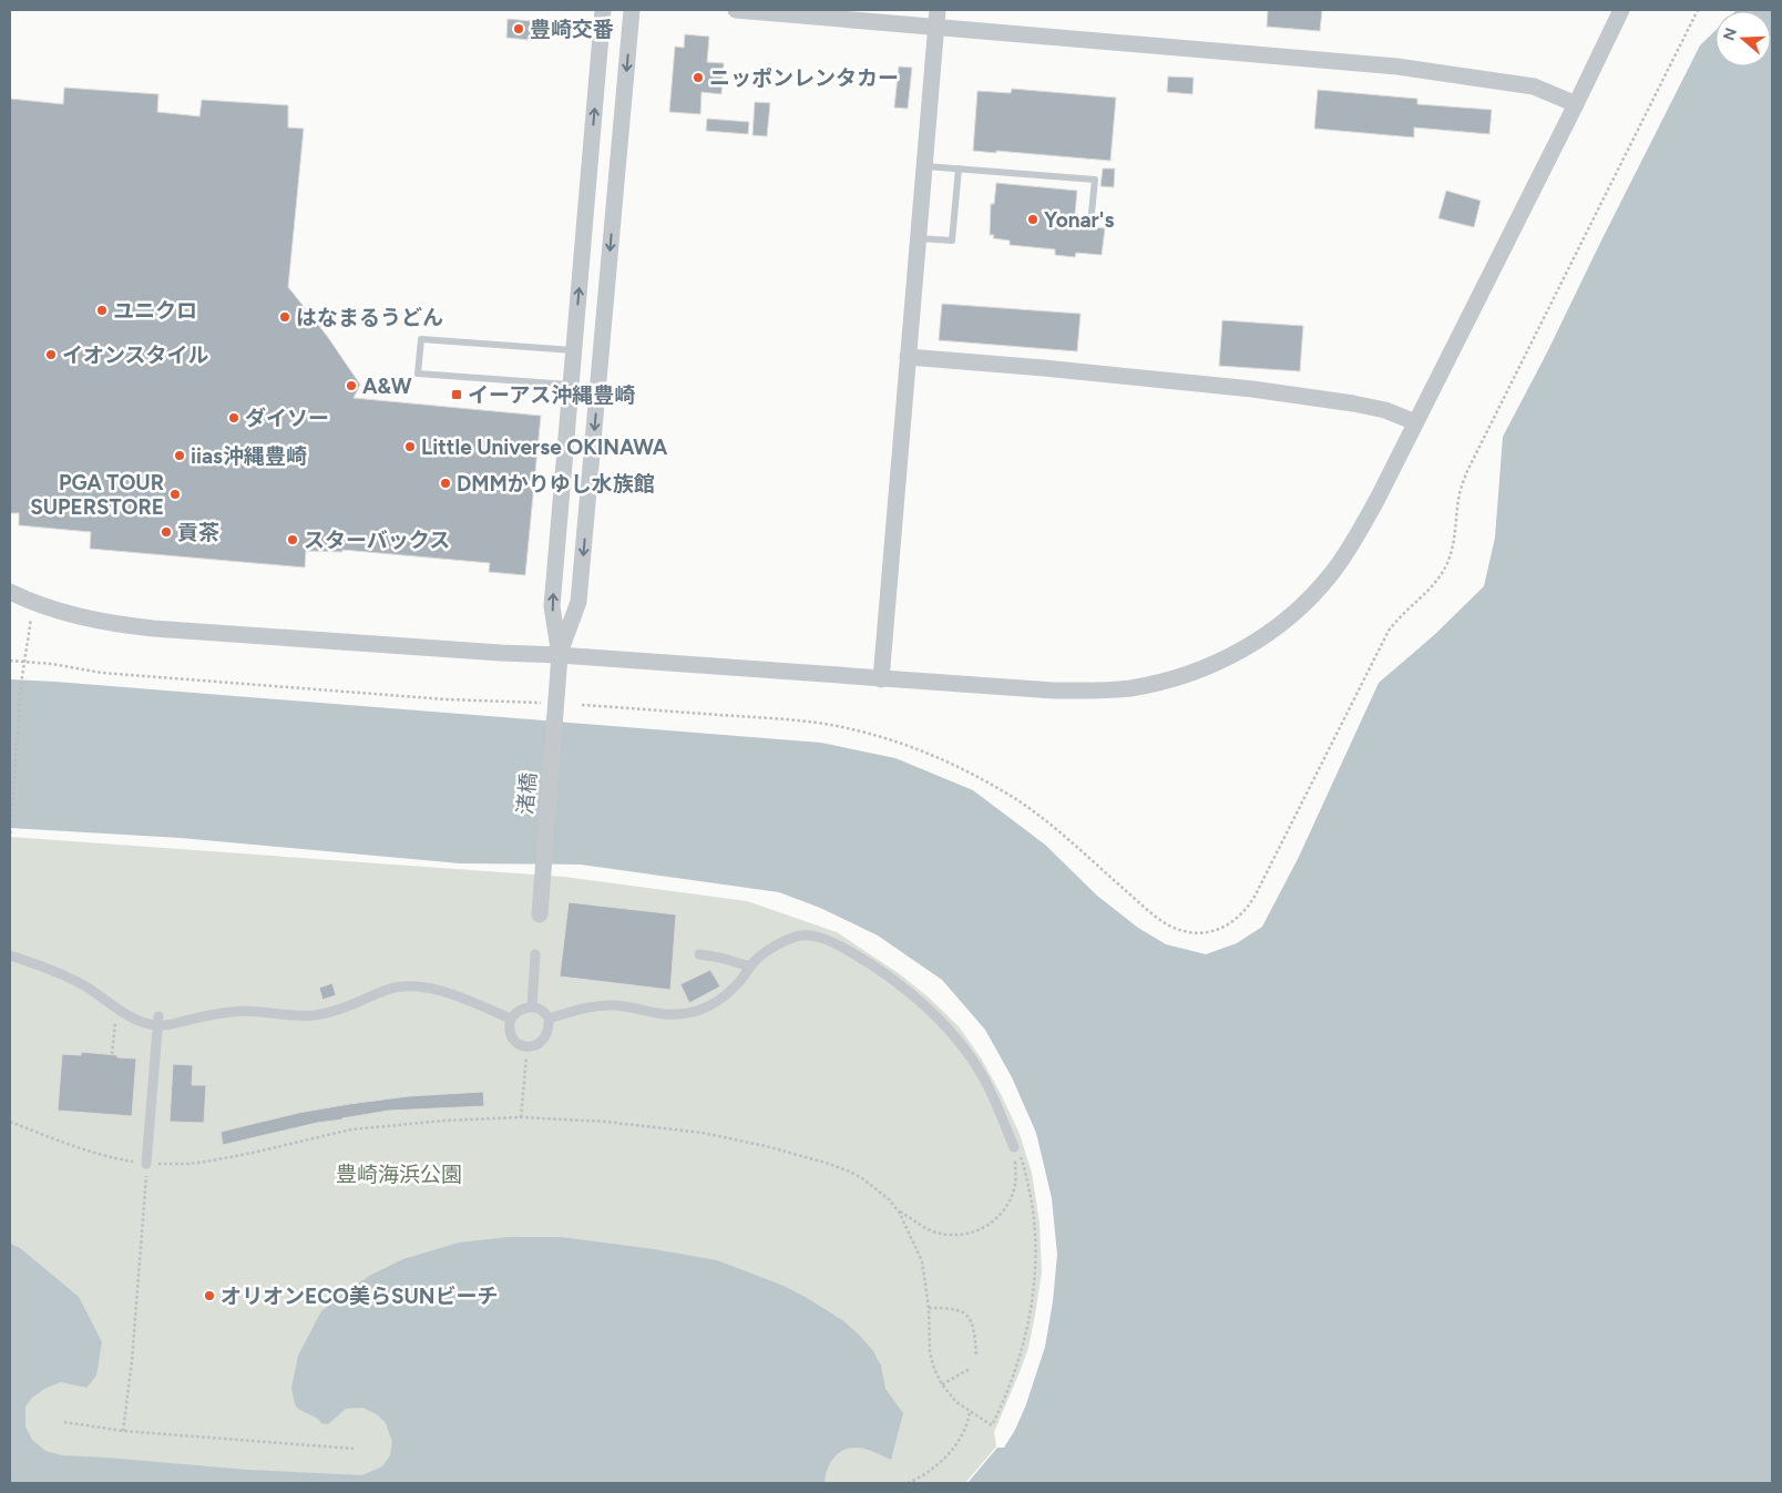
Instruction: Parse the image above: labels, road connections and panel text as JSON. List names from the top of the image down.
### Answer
{
  "streets": {
    "street": ["渚橋"]
  },
  "parks": ["豊崎海浜公園"],
  "places": {
    "other": [
      "豊崎交番",
      "ニッポンレンタカー",
      "Yonar's",
      "ユニクロ",
      "はなまるうどん",
      "イオンスタイル",
      "A&W",
      "ダイソー",
      "Little Universe OKINAWA",
      "iias沖縄豊崎",
      "DMMかりゆし水族館",
      "PGA TOUR SUPERSTORE",
      "貢茶",
      "スターバックス",
      "オリオンECO美らSUNビーチ"
    ],
    "transit": ["イーアス沖縄豊崎"]
  },
  "north": "left"
}
